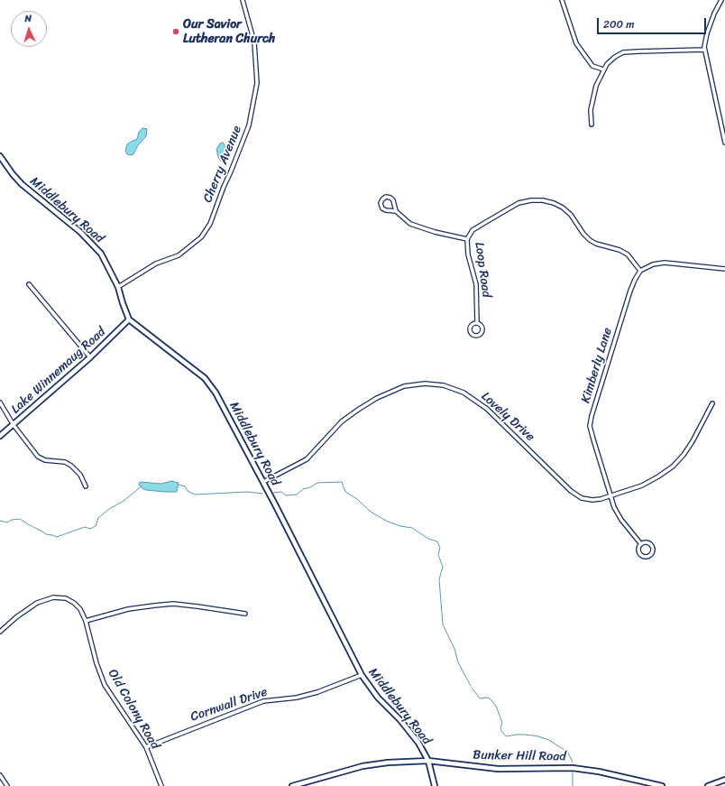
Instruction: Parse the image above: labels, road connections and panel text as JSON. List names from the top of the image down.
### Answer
{
  "streets": {
    "street": [
      "Cherry Avenue",
      "Middlebury Road",
      "Loop Road",
      "Kimberly Lane",
      "Lake Winnemaug Road",
      "Lovely Drive",
      "Cornwall Drive",
      "Old Colony Road",
      "Bunker Hill Road"
    ]
  },
  "crossings": [
    ["Cherry Avenue", "Middlebury Road"],
    ["Middlebury Road", "Lake Winnemaug Road"],
    ["Middlebury Road", "Lovely Drive"],
    ["Middlebury Road", "Cornwall Drive"],
    ["Middlebury Road", "Bunker Hill Road"],
    ["Loop Road", "Kimberly Lane"],
    ["Kimberly Lane", "Lovely Drive"],
    ["Cornwall Drive", "Old Colony Road"]
  ],
  "places": ["Our Savior Lutheran Church"],
  "scale_bar": "200 m",
  "north": "top"
}
